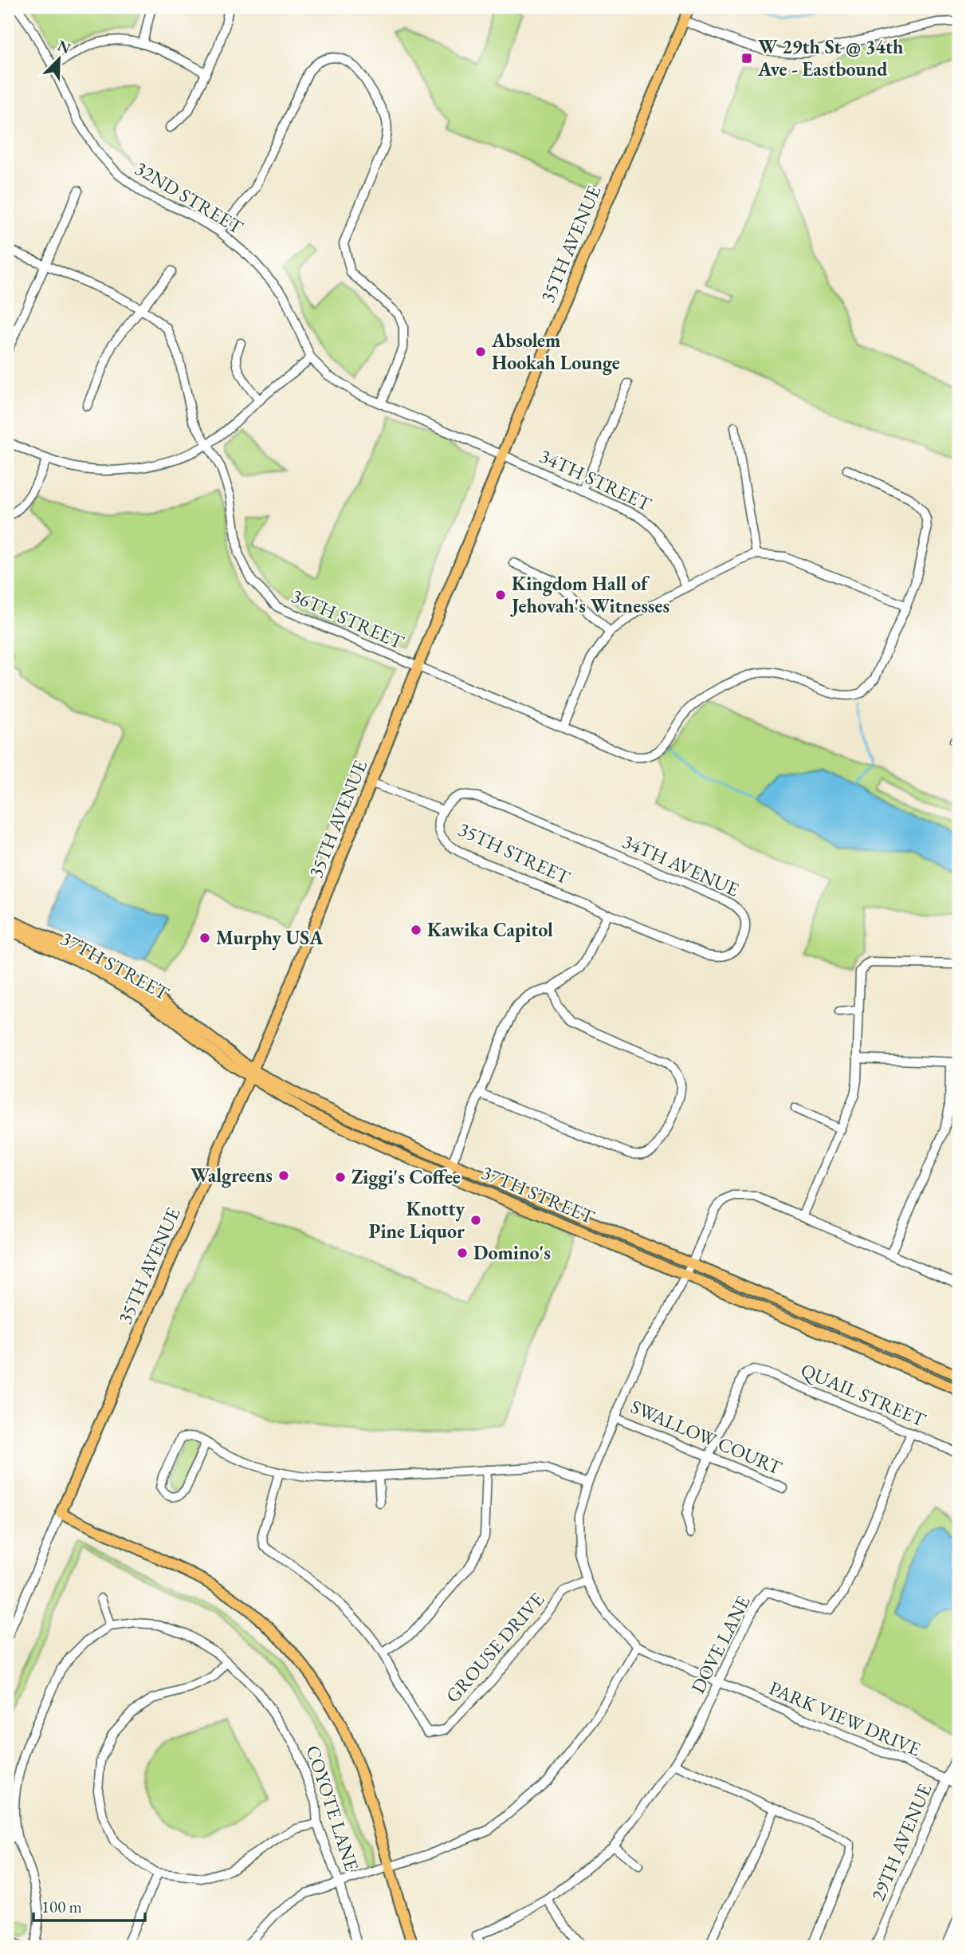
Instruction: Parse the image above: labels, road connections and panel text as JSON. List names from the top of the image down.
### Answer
{
  "streets": {
    "main road": ["35TH AVENUE", "37TH STREET"],
    "street": [
      "32ND STREET",
      "34TH STREET",
      "36TH STREET",
      "35TH STREET",
      "34TH AVENUE",
      "QUAIL STREET",
      "SWALLOW COURT",
      "DOVE LANE",
      "GROUSE DRIVE",
      "PARK VIEW DRIVE",
      "COYOTE LANE",
      "29TH AVENUE"
    ]
  },
  "crossings": [
    ["32ND STREET", "34TH STREET"],
    ["35TH AVENUE", "34TH STREET"],
    ["35TH AVENUE", "36TH STREET"],
    ["35TH AVENUE", "35TH STREET"],
    ["35TH AVENUE", "37TH STREET"],
    ["35TH STREET", "34TH AVENUE"],
    ["QUAIL STREET", "SWALLOW COURT"],
    ["QUAIL STREET", "DOVE LANE"],
    ["DOVE LANE", "PARK VIEW DRIVE"],
    ["PARK VIEW DRIVE", "29TH AVENUE"]
  ],
  "places": {
    "transit": ["W 29th St @ 34th Ave - Eastbound"],
    "other": [
      "Absolem Hookah Lounge",
      "Kingdom Hall of Jehovah's Witnesses",
      "Kawika Capitol",
      "Murphy USA",
      "Walgreens",
      "Ziggi's Coffee",
      "Knotty Pine Liquor",
      "Domino's"
    ]
  },
  "scale_bar": "100 m",
  "north": "top right"
}
